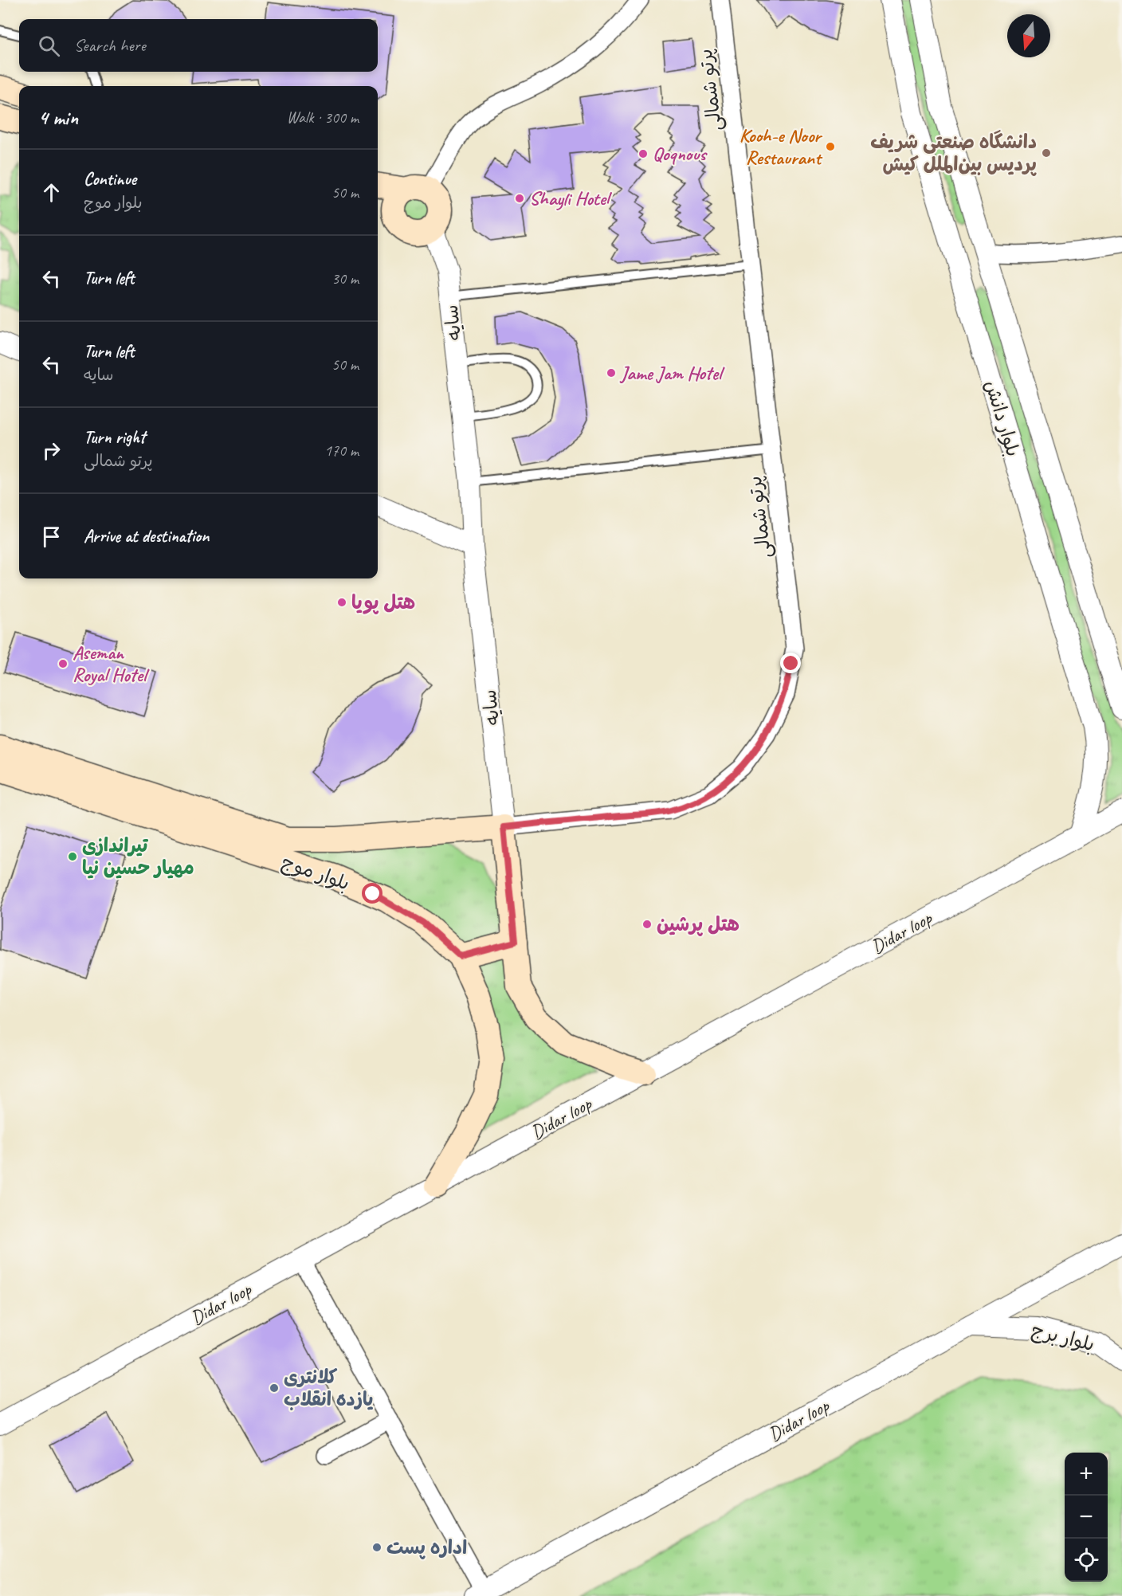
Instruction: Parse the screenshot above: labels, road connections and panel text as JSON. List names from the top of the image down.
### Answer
{
  "streets": {
    "main road": ["سایه", "بلوار موج"],
    "street": [
      "پرتو شمالی",
      "بلوار دانش",
      "Didar loop",
      "بلوار برج"
    ]
  },
  "crossings": [
    ["پرتو شمالی", "سایه"],
    ["پرتو شمالی", "بلوار موج"],
    ["سایه", "بلوار موج"],
    ["سایه", "Didar loop"],
    ["بلوار دانش", "Didar loop"],
    ["بلوار موج", "Didar loop"],
    ["Didar loop", "بلوار برج"]
  ],
  "places": [
    "Kooh-e Noor Restaurant",
    "دانشگاه صنعتی شریف پردیس بین‌الملل کیش",
    "Qoqnous",
    "Shayli Hotel",
    "Jame Jam Hotel",
    "هتل پویا",
    "Aseman Royal Hotel",
    "تیراندازی مهیار حسین نیا",
    "هتل پرشین",
    "کلانتری یازده انقلاب",
    "اداره پست"
  ],
  "north": "bottom",
  "page": {
    "search": "Search here",
    "heading": ["4 min", "Walk · 300 m"],
    "list": [
      ["Continue", "بلوار موج", "50 m"],
      ["Turn left", "30 m"],
      ["Turn left", "سایه", "50 m"],
      ["Turn right", "پرتو شمالی", "170 m"],
      "Arrive at destination"
    ],
    "map_buttons": ["+", "−"]
  }
}
